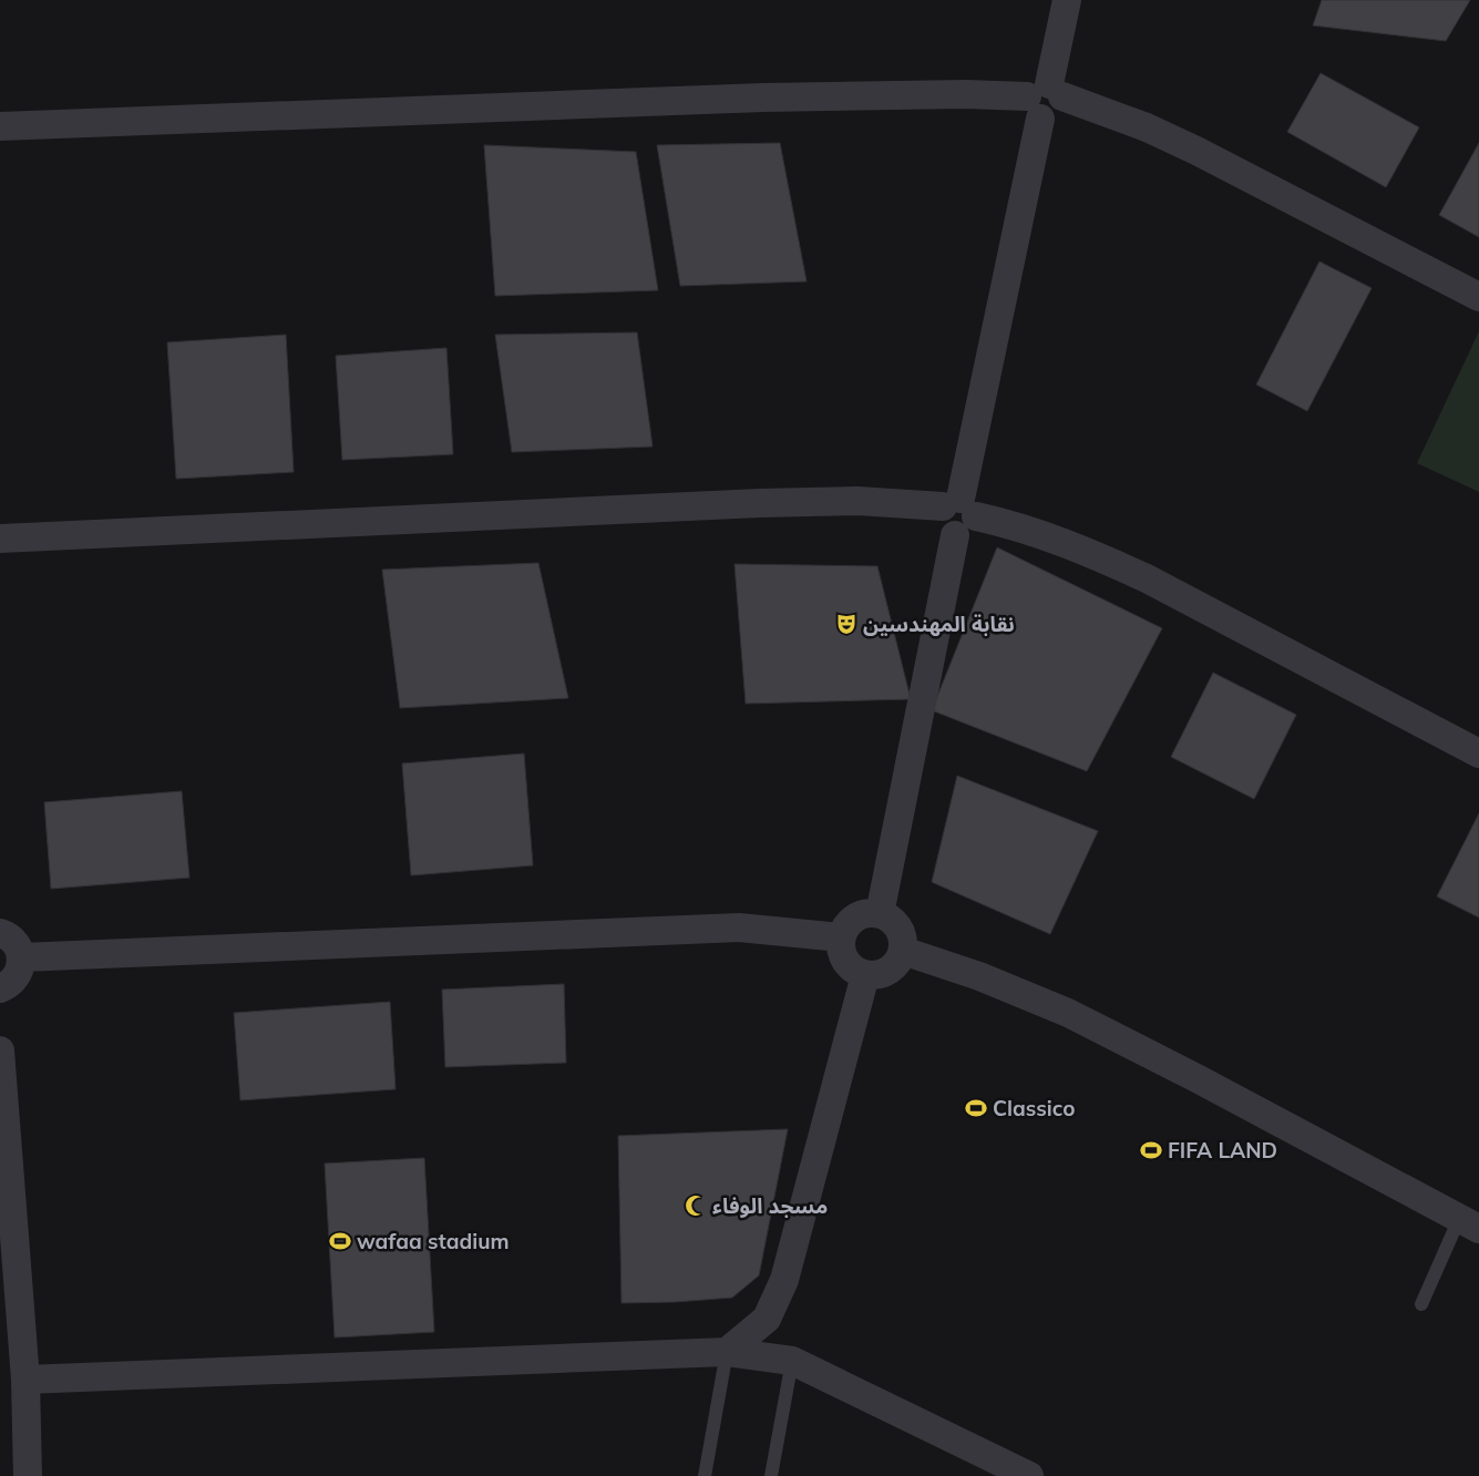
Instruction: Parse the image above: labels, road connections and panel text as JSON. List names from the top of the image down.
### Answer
{
  "places": {
    "theatre": ["نقابة المهندسين"],
    "sports": ["Classico", "FIFA LAND", "wafaa stadium"],
    "mosque": ["مسجد الوفاء"]
  }
}
